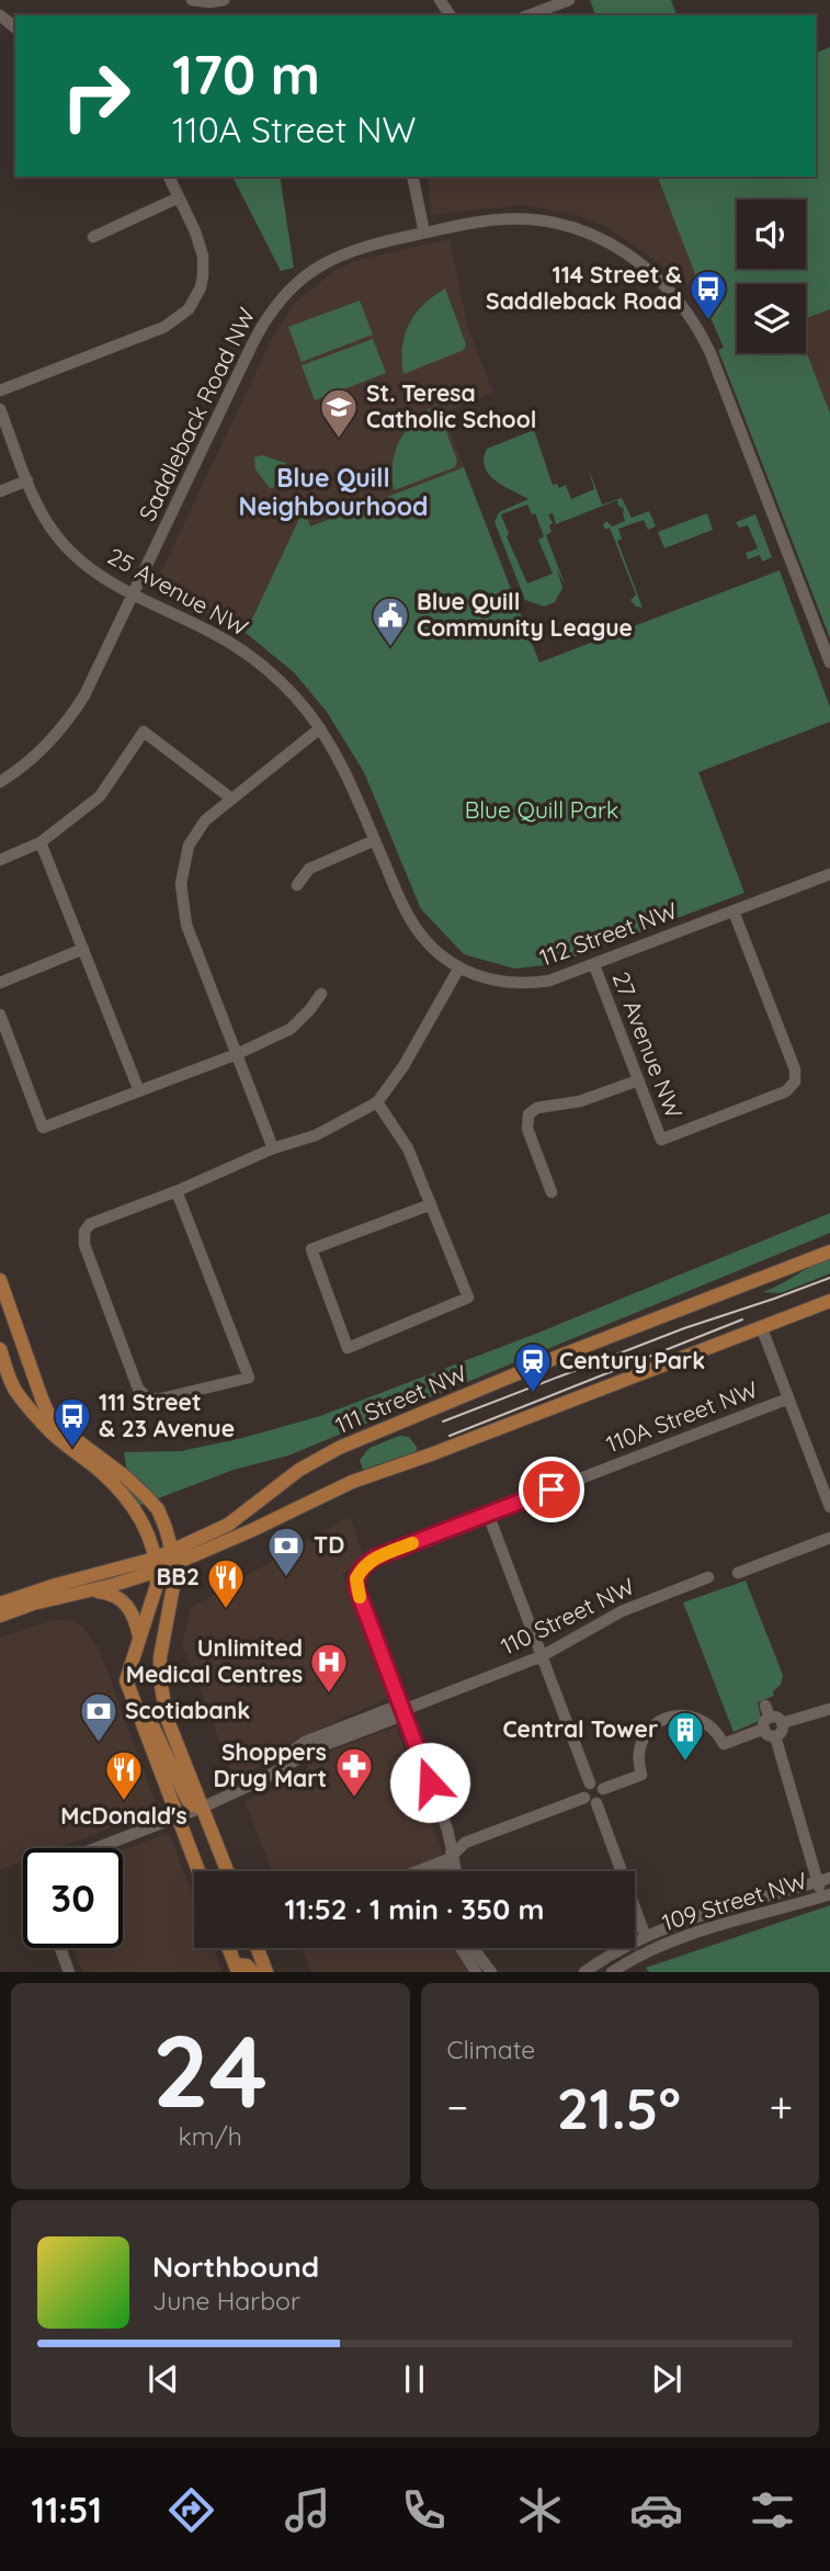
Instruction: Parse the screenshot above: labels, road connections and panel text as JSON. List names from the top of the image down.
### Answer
{
  "streets": {
    "main road": ["111 Street NW"],
    "street": [
      "Saddleback Road NW",
      "25 Avenue NW",
      "112 Street NW",
      "27 Avenue NW",
      "110A Street NW",
      "110 Street NW",
      "109 Street NW"
    ]
  },
  "crossings": [
    ["Saddleback Road NW", "25 Avenue NW"],
    ["25 Avenue NW", "112 Street NW"],
    ["112 Street NW", "27 Avenue NW"],
    ["110A Street NW", "110 Street NW"]
  ],
  "districts": ["Blue Quill Neighbourhood"],
  "parks": ["Blue Quill Park"],
  "places": {
    "bus stop": ["114 Street & Saddleback Road", "111 Street & 23 Avenue"],
    "school or university": ["St. Teresa Catholic School"],
    "public building": ["Blue Quill Community League"],
    "station": ["Century Park"],
    "bank": ["TD", "Scotiabank"],
    "restaurant": ["BB2", "McDonald's"],
    "hospital": ["Unlimited Medical Centres"],
    "building": ["Central Tower"],
    "pharmacy": ["Shoppers Drug Mart"]
  },
  "page": {
    "turn": ["170 m", "110A Street NW"],
    "limit": "30",
    "trip": "11:52 · 1 min · 350 m",
    "tile": [
      ["24", "km/h"],
      "Climate"
    ],
    "heat": ["−", "21.5°", "+"],
    "song": ["Northbound", "June Harbor"],
    "tabs": "11:51"
  }
}
